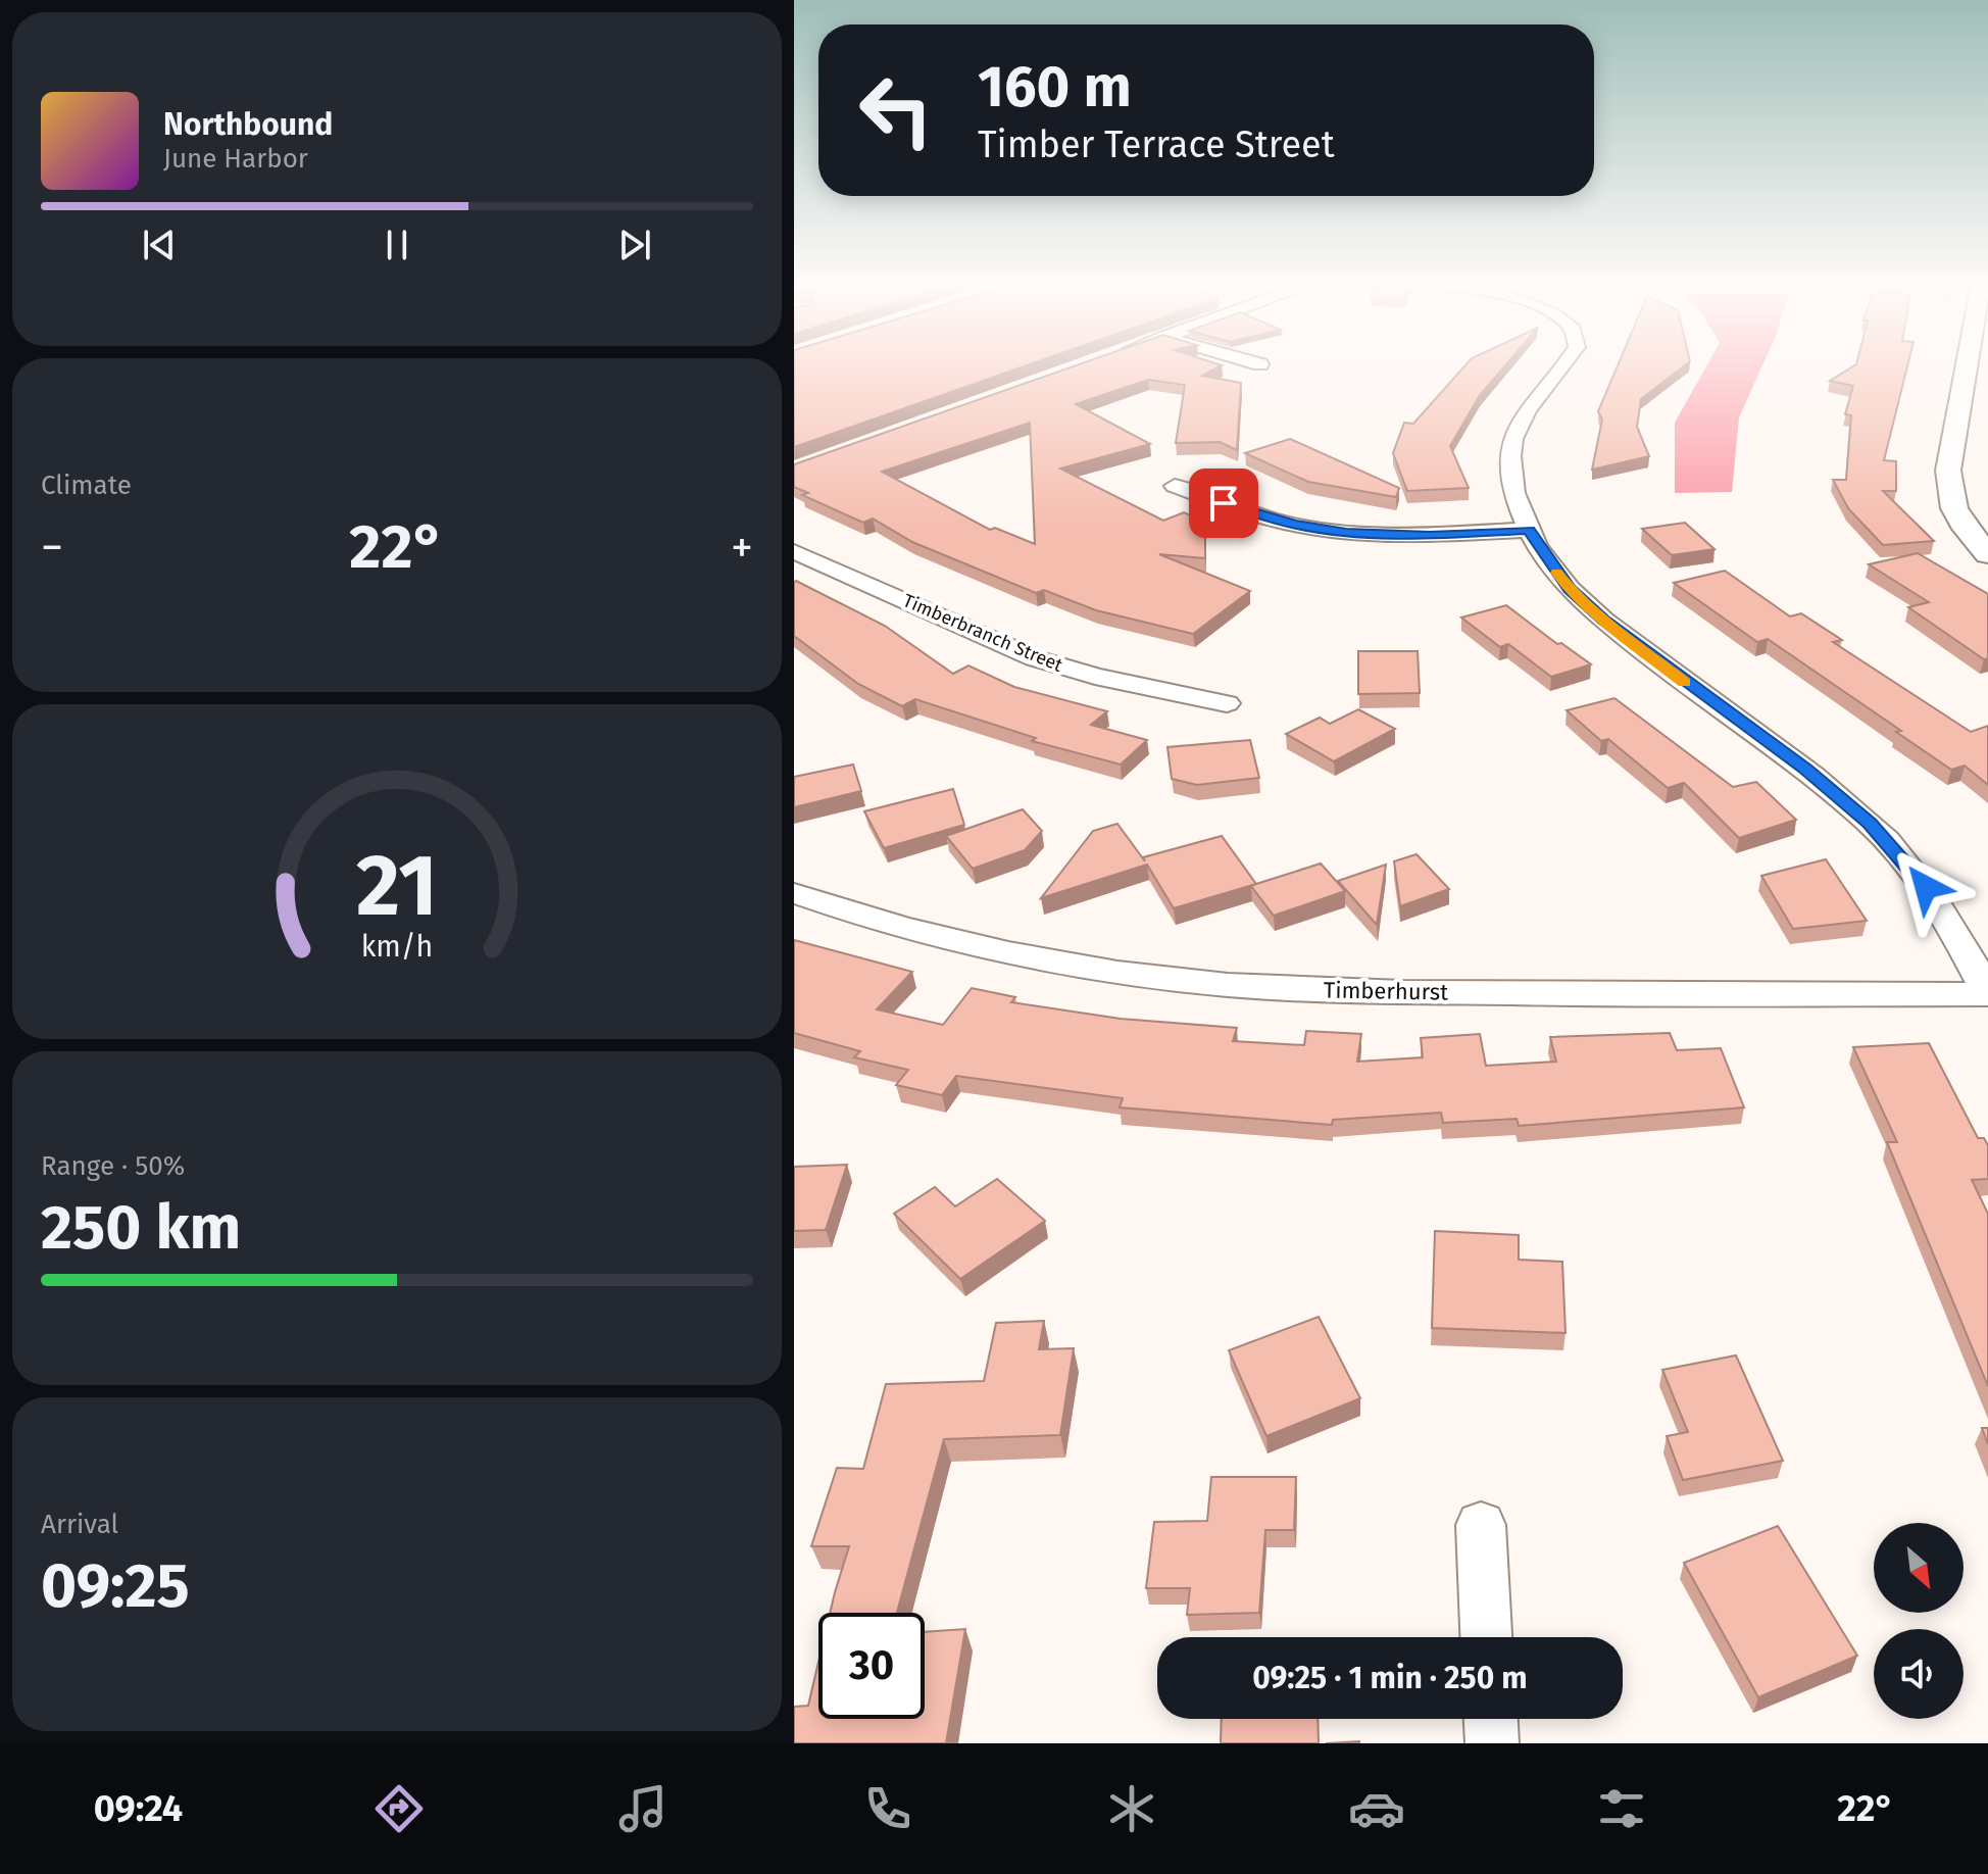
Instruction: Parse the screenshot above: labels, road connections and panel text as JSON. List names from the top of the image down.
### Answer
{
  "streets": {
    "street": ["Timberbranch Street", "Timberhurst"]
  },
  "north": "bottom right",
  "page": {
    "turn": ["160 m", "Timber Terrace Street"],
    "song": ["Northbound", "June Harbor"],
    "tile": [
      "Climate",
      ["Range · 50%", "250 km"],
      ["Arrival", "09:25"]
    ],
    "heat": ["−", "22°", "+"],
    "limit": "30",
    "trip": "09:25 · 1 min · 250 m",
    "tabs": ["09:24", "22°"],
    "gauge": ["21", "km/h"]
  }
}
